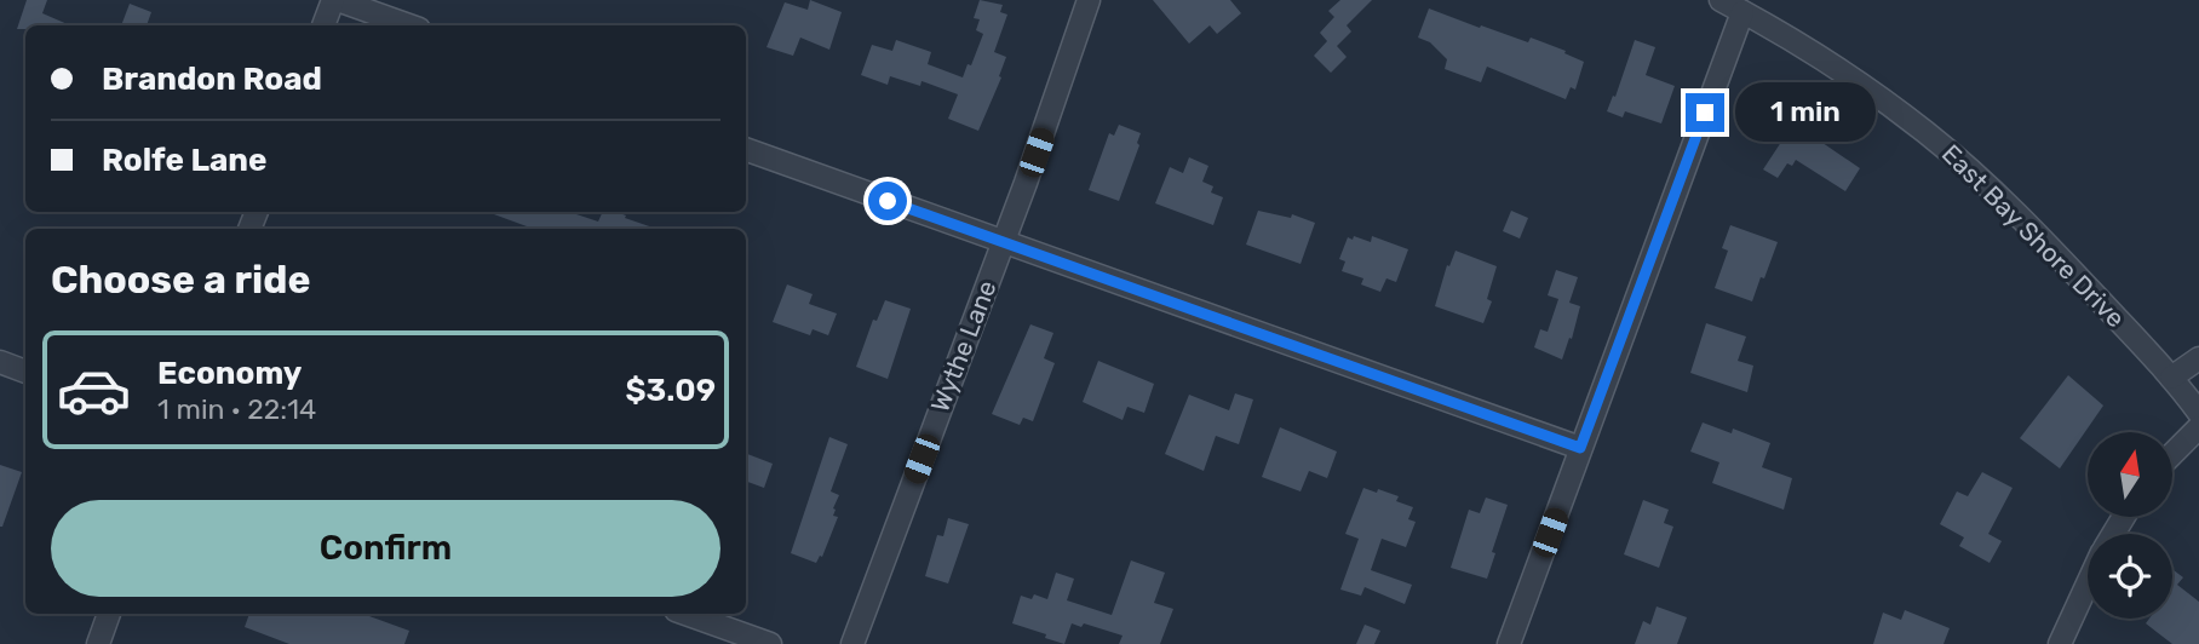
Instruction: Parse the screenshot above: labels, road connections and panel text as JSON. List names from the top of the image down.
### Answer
{
  "streets": {
    "street": ["East Bay Shore Drive", "Wythe Lane"]
  },
  "north": "top",
  "page": {
    "banner": ["Brandon Road", "Rolfe Lane"],
    "bubble": "1 min",
    "heading": "Choose a ride",
    "list": [
      {
        "name": "Economy",
        "note": "1 min · 22:14",
        "value": "$3.09"
      }
    ],
    "buttons": "Confirm"
  }
}
